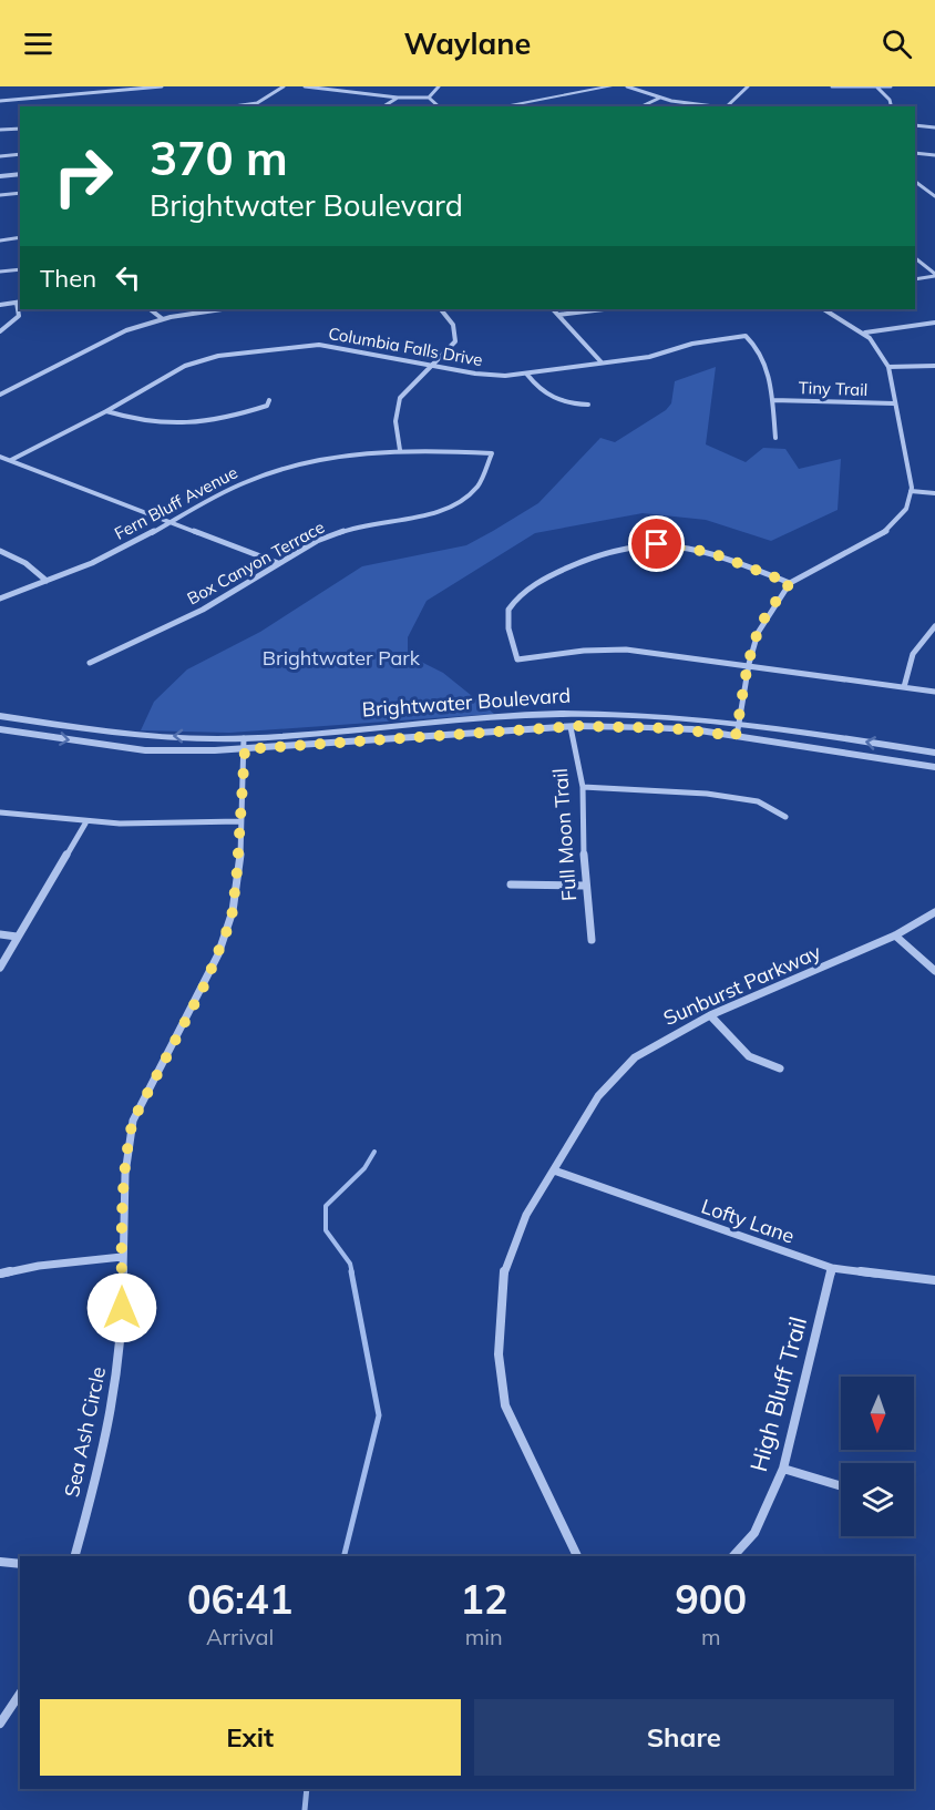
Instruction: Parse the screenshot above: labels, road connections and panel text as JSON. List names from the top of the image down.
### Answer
{
  "streets": {
    "street": [
      "Columbia Falls Drive",
      "Tiny Trail",
      "Fern Bluff Avenue",
      "Box Canyon Terrace",
      "Brightwater Boulevard",
      "Full Moon Trail",
      "Sunburst Parkway",
      "Lofty Lane",
      "High Bluff Trail",
      "Sea Ash Circle"
    ]
  },
  "crossings": [
    ["Columbia Falls Drive", "Tiny Trail"],
    ["Fern Bluff Avenue", "Box Canyon Terrace"],
    ["Brightwater Boulevard", "Full Moon Trail"],
    ["Brightwater Boulevard", "Sea Ash Circle"],
    ["Sunburst Parkway", "Lofty Lane"],
    ["Lofty Lane", "High Bluff Trail"]
  ],
  "parks": ["Brightwater Park"],
  "north": "bottom",
  "page": {
    "header": "Waylane",
    "turn": ["370 m", "Brightwater Boulevard"],
    "then": "Then",
    "eta": [
      "06:41",
      "Arrival",
      "12",
      "min",
      "900",
      "m"
    ],
    "buttons": ["Exit", "Share"]
  }
}
